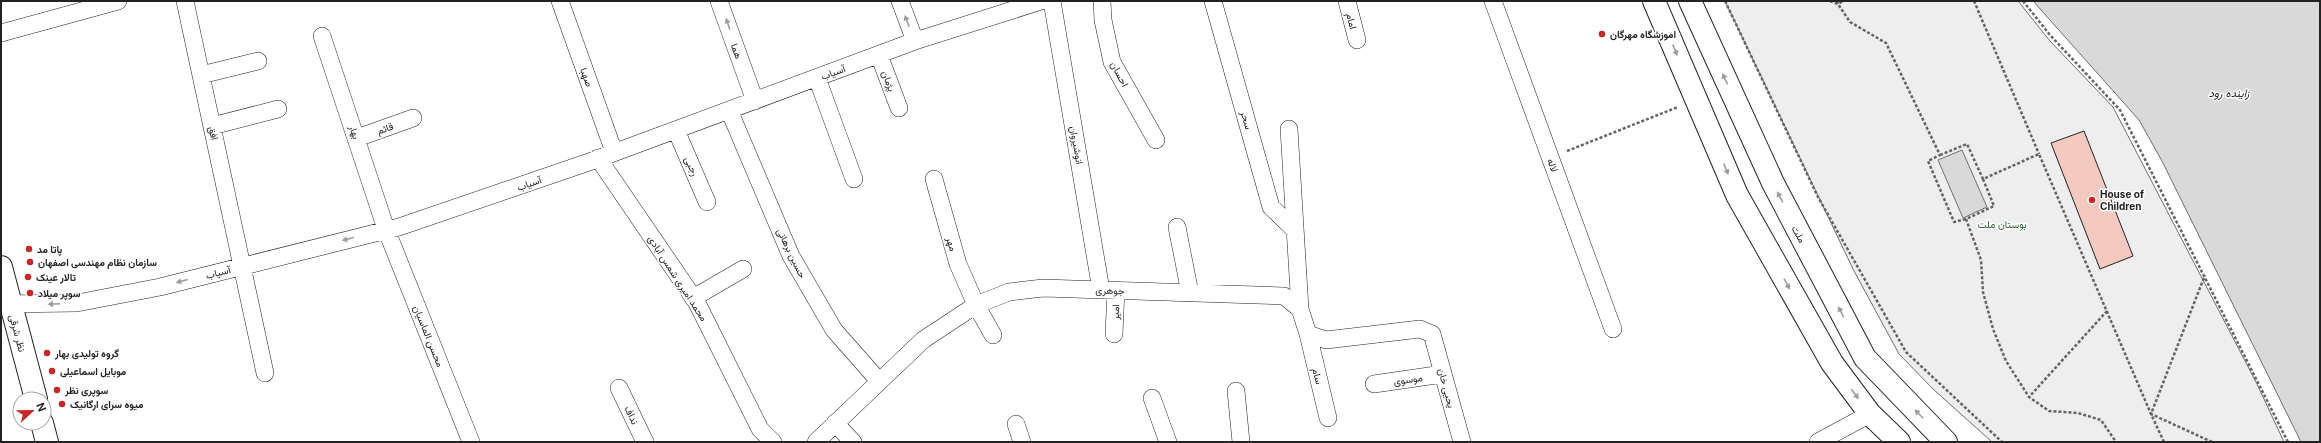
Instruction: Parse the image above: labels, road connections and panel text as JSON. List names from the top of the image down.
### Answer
{
  "streets": {
    "main road": ["ملت", "نظر شرقی"],
    "street": [
      "امام",
      "هما",
      "آسیاب",
      "احسان",
      "صهبا",
      "پژمان",
      "سحر",
      "قائم",
      "بهار",
      "افق",
      "انوشیروان",
      "لاله",
      "رجبی",
      "مهر",
      "حسین برهانی",
      "محمد امیری شمس آبادی",
      "جوهری",
      "امیر",
      "محسن الماسیان",
      "سام",
      "موسوی",
      "یحیی خان",
      "نداف"
    ]
  },
  "crossings": [
    ["هما", "آسیاب"],
    ["آسیاب", "صهبا"],
    ["آسیاب", "پژمان"],
    ["آسیاب", "بهار"],
    ["آسیاب", "افق"],
    ["آسیاب", "رجبی"],
    ["آسیاب", "حسین برهانی"],
    ["آسیاب", "محمد امیری شمس آبادی"],
    ["آسیاب", "نظر شرقی"],
    ["آسیاب", "محسن الماسیان"],
    ["صهبا", "محمد امیری شمس آبادی"],
    ["قائم", "بهار"],
    ["بهار", "محسن الماسیان"],
    ["انوشیروان", "جوهری"],
    ["انوشیروان", "امیر"],
    ["مهر", "جوهری"],
    ["حسین برهانی", "جوهری"],
    ["جوهری", "امیر"],
    ["سام", "یحیی خان"],
    ["موسوی", "یحیی خان"]
  ],
  "one_way": ["هما", "آسیاب"],
  "water": ["زاینده رود"],
  "parks": ["بوستان ملت"],
  "places": [
    "اموزشگاه مهرگان",
    "House of Children",
    "پاتا مد",
    "سازمان نظام مهندسی اصفهان",
    "تالار عینک",
    "سوپر میلاد",
    "گروه تولیدی بهار",
    "موبایل اسماعیلی",
    "سوپری نظر",
    "میوه سرای ارگانیک"
  ],
  "north": "right"
}
